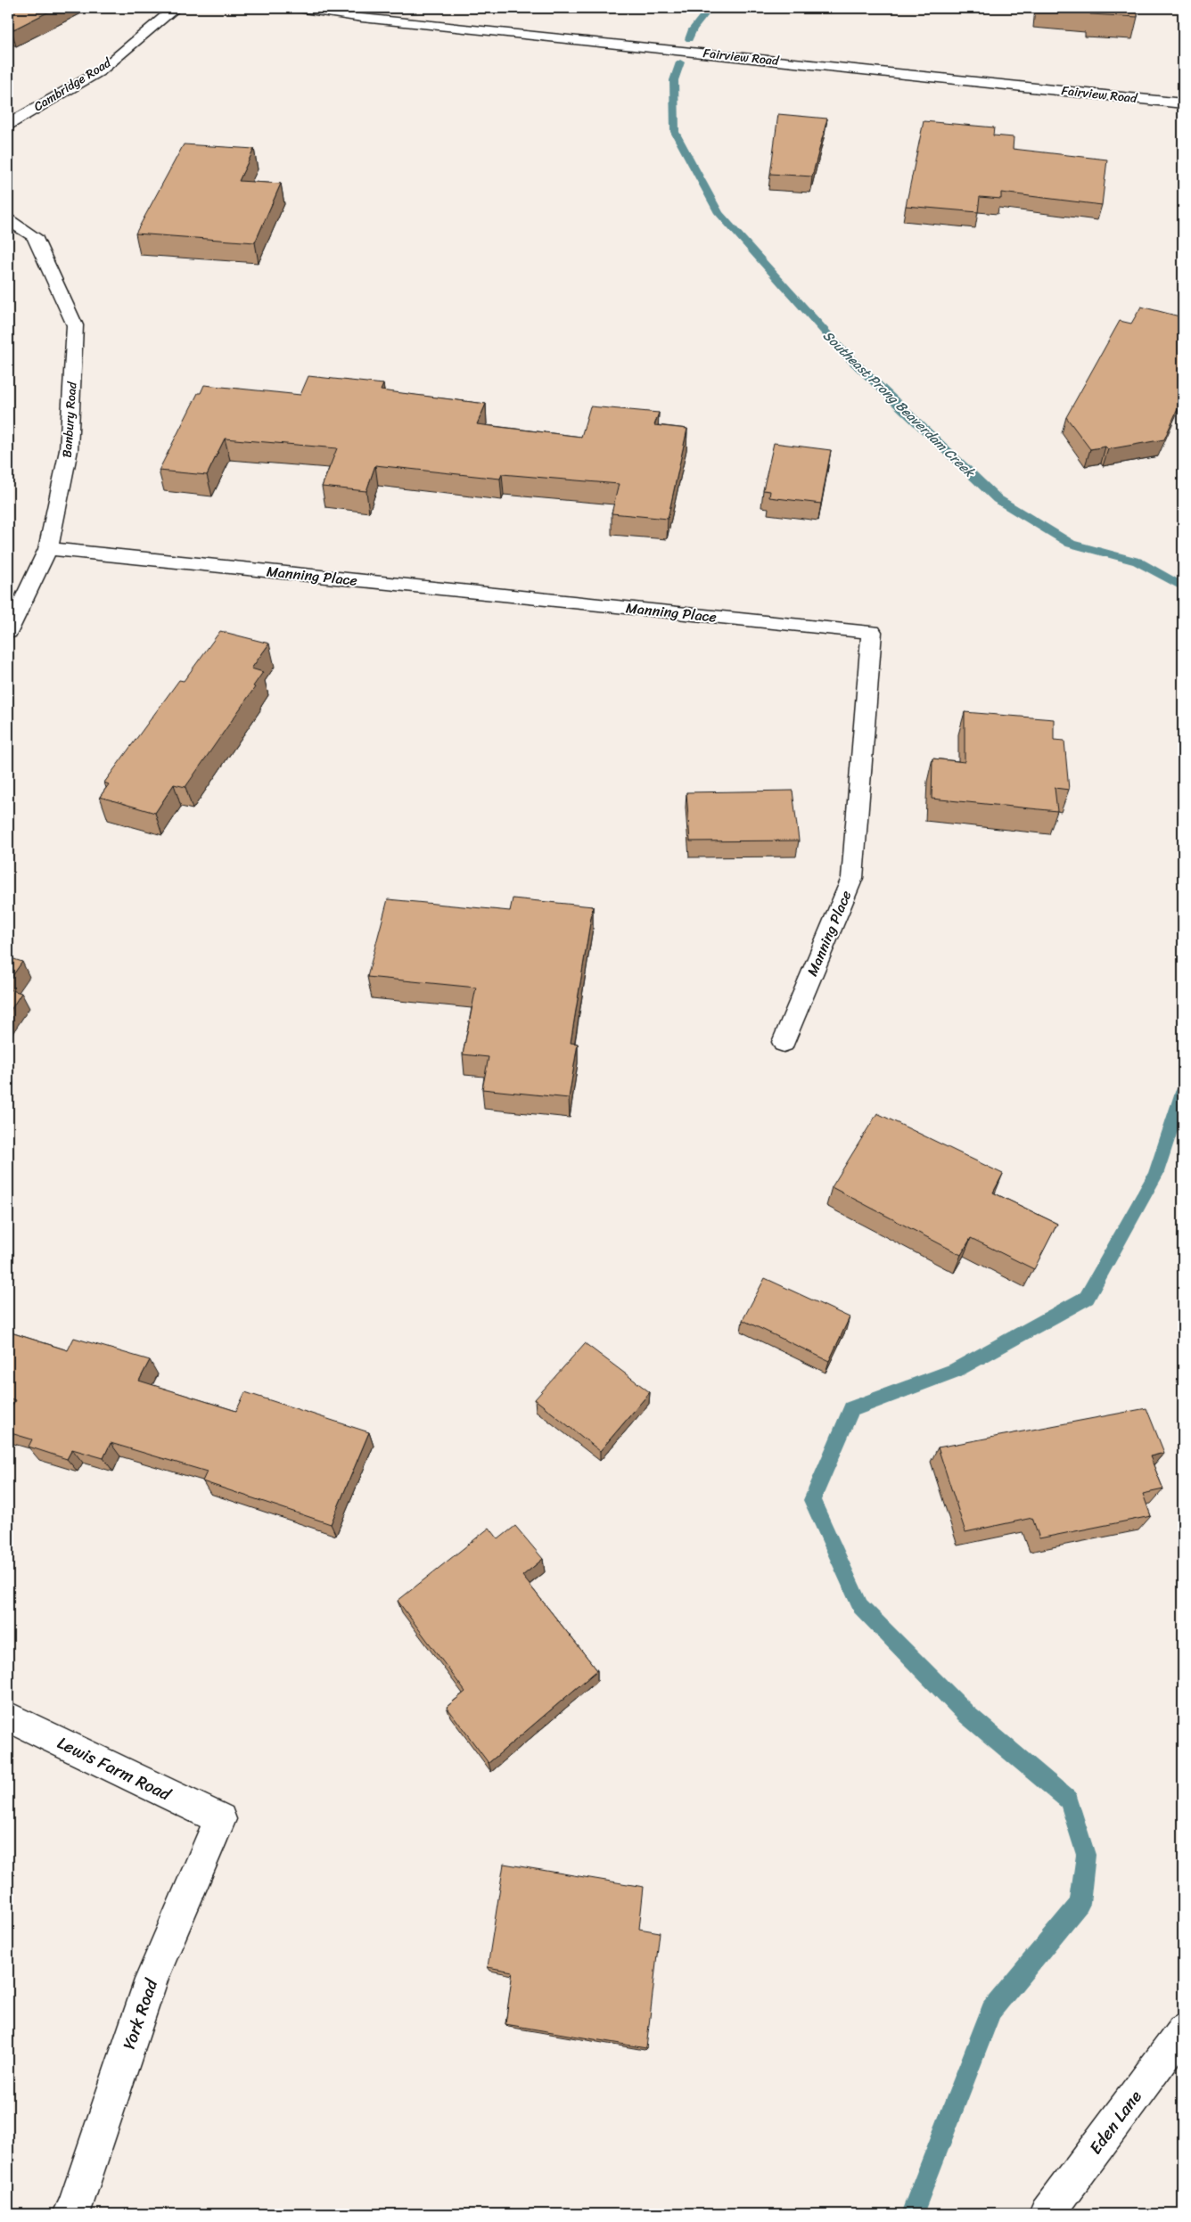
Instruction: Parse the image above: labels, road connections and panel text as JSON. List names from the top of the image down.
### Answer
{
  "streets": {
    "street": [
      "Fairview Road",
      "Cambridge Road",
      "Banbury Road",
      "Manning Place",
      "Lewis Farm Road",
      "York Road",
      "Eden Lane"
    ]
  },
  "crossings": [
    ["Banbury Road", "Manning Place"],
    ["Lewis Farm Road", "York Road"]
  ],
  "water": ["Southeast Prong Beaverdam Creek"]
}
